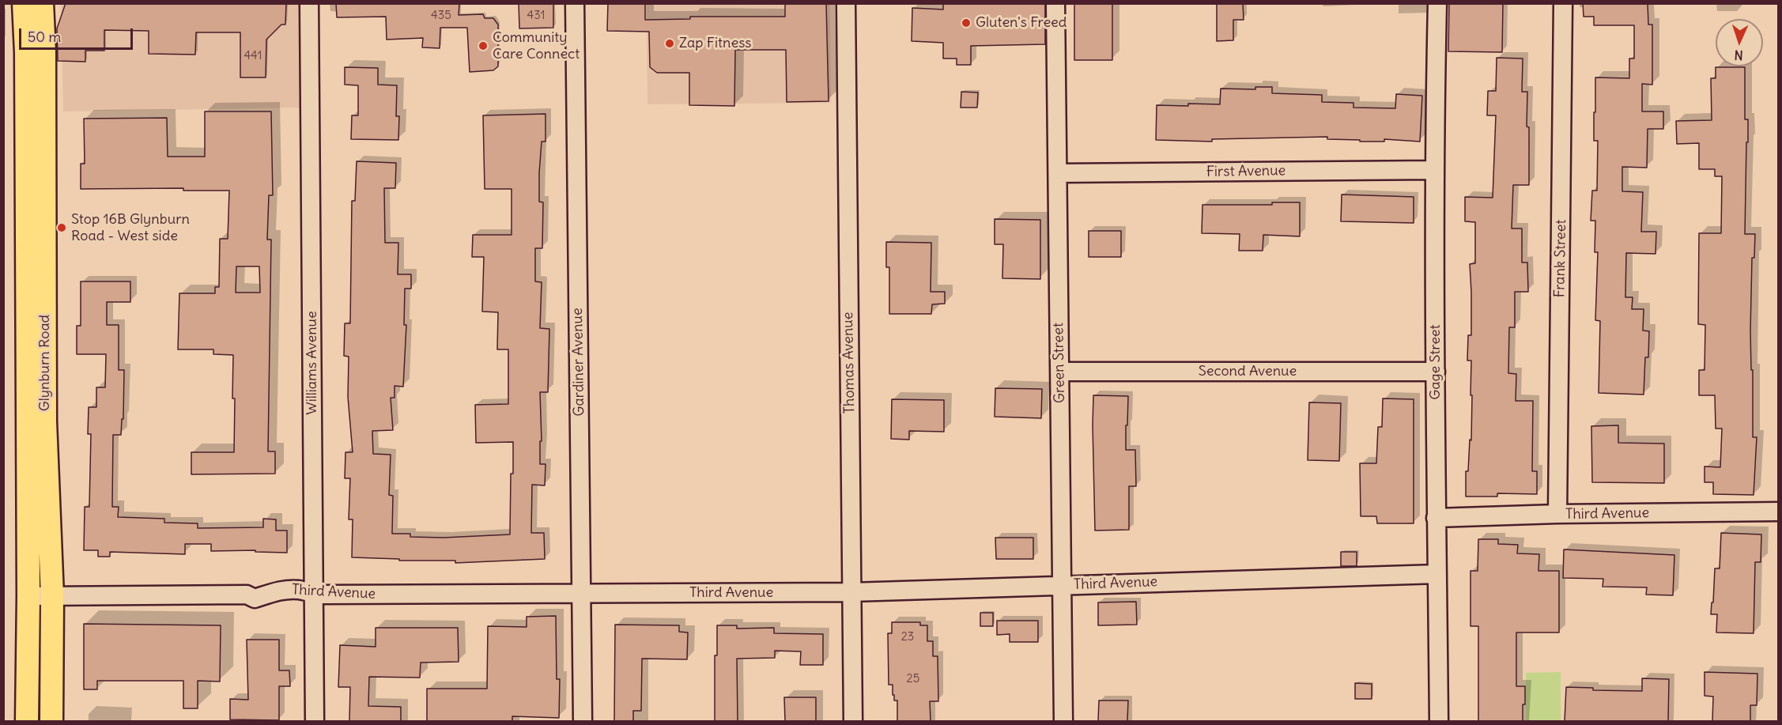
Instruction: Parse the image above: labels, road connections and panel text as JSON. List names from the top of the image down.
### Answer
{
  "streets": {
    "main road": ["Glynburn Road"],
    "street": [
      "First Avenue",
      "Frank Street",
      "Gardiner Avenue",
      "Gage Street",
      "Williams Avenue",
      "Thomas Avenue",
      "Green Street",
      "Second Avenue",
      "Third Avenue"
    ]
  },
  "crossings": [
    ["First Avenue", "Gage Street"],
    ["First Avenue", "Green Street"],
    ["Frank Street", "Third Avenue"],
    ["Gardiner Avenue", "Third Avenue"],
    ["Gage Street", "Second Avenue"],
    ["Gage Street", "Third Avenue"],
    ["Glynburn Road", "Third Avenue"],
    ["Williams Avenue", "Third Avenue"],
    ["Thomas Avenue", "Third Avenue"],
    ["Green Street", "Second Avenue"],
    ["Green Street", "Third Avenue"]
  ],
  "places": [
    "Gluten's Freed",
    "Zap Fitness",
    "Community Care Connect",
    "Stop 16B Glynburn Road - West side"
  ],
  "house_numbers": [
    "435",
    "431",
    "441",
    "23",
    "25"
  ],
  "scale_bar": "50 m",
  "north": "bottom"
}
